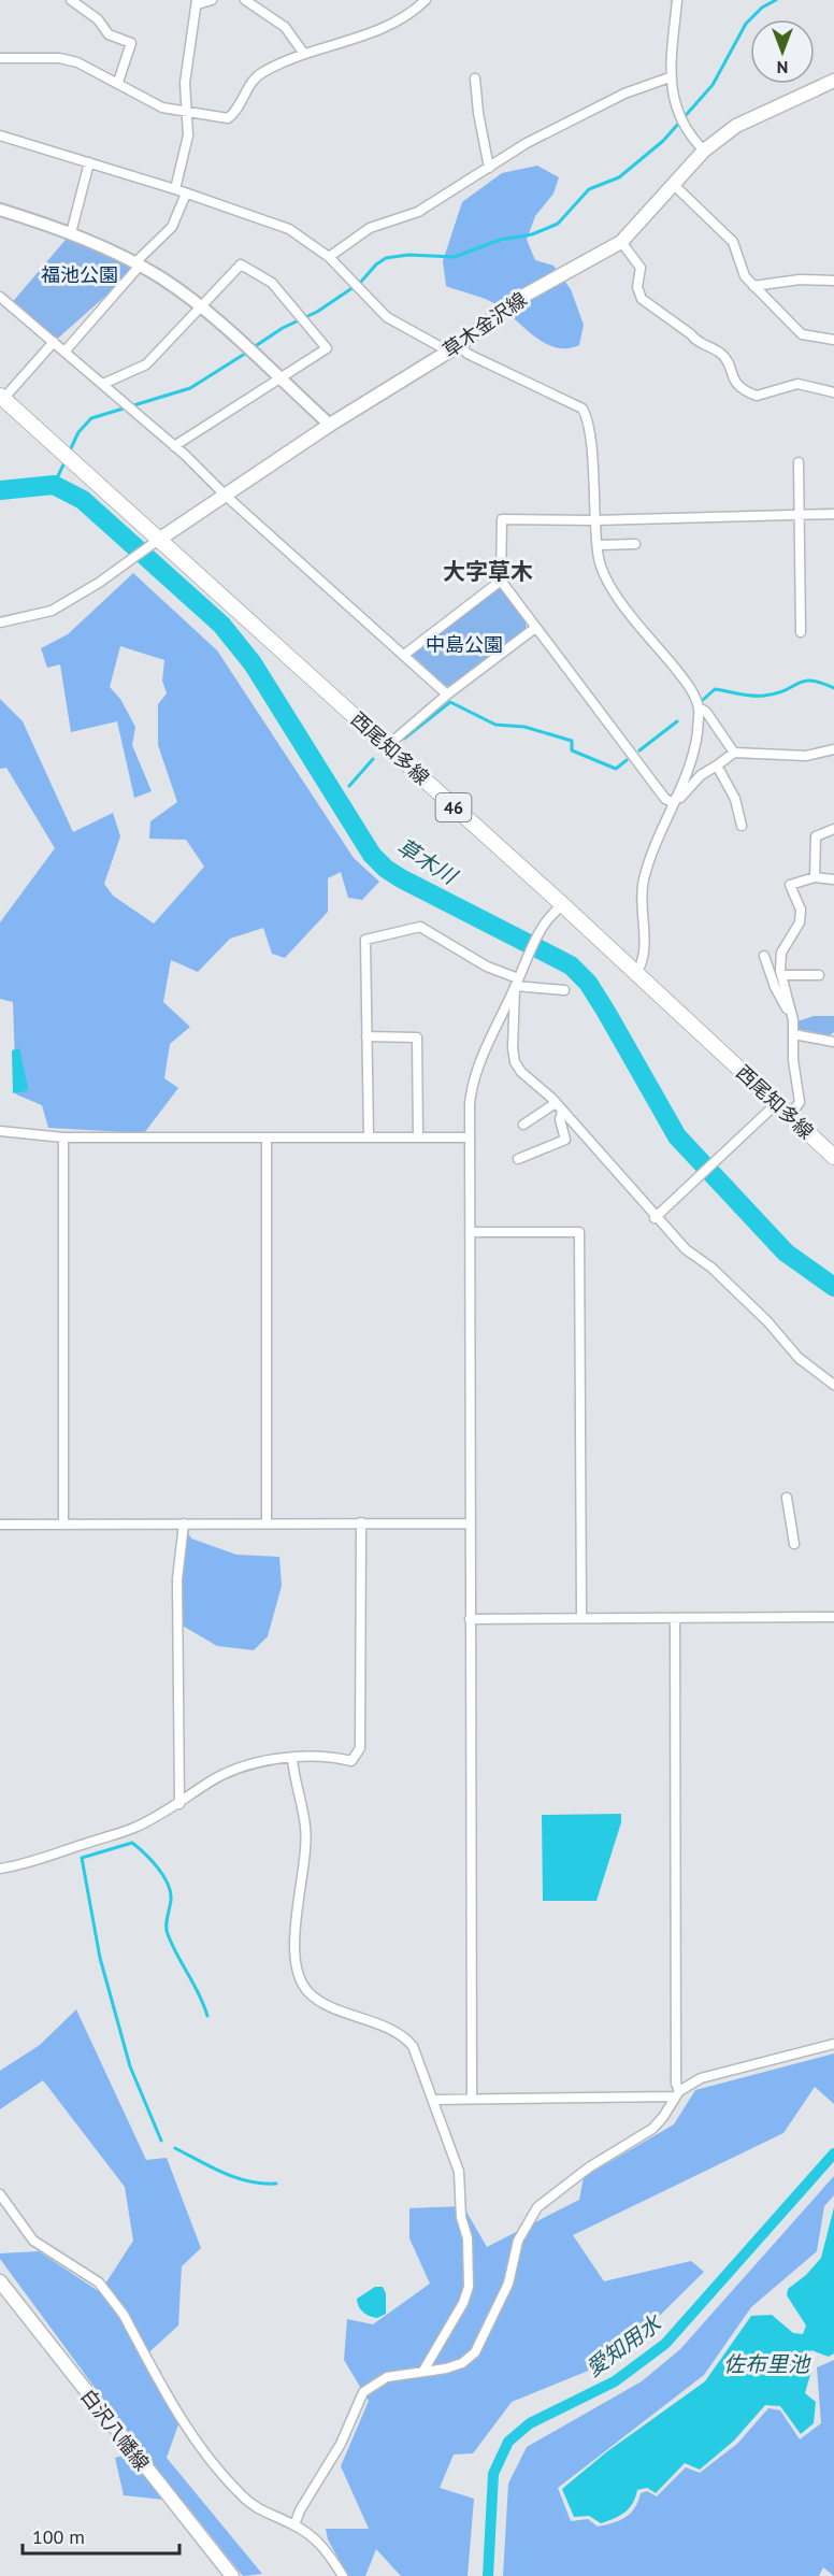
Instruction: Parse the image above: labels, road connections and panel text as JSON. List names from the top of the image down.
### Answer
{
  "streets": {
    "main road": [
      "草木金沢線",
      "西尾知多線",
      "46",
      "白沢八幡線"
    ]
  },
  "crossings": [
    ["草木金沢線", "西尾知多線"]
  ],
  "districts": ["大字草木"],
  "water": ["草木川", "愛知用水", "佐布里池"],
  "parks": ["福池公園", "中島公園"],
  "scale_bar": "100 m",
  "north": "bottom"
}
